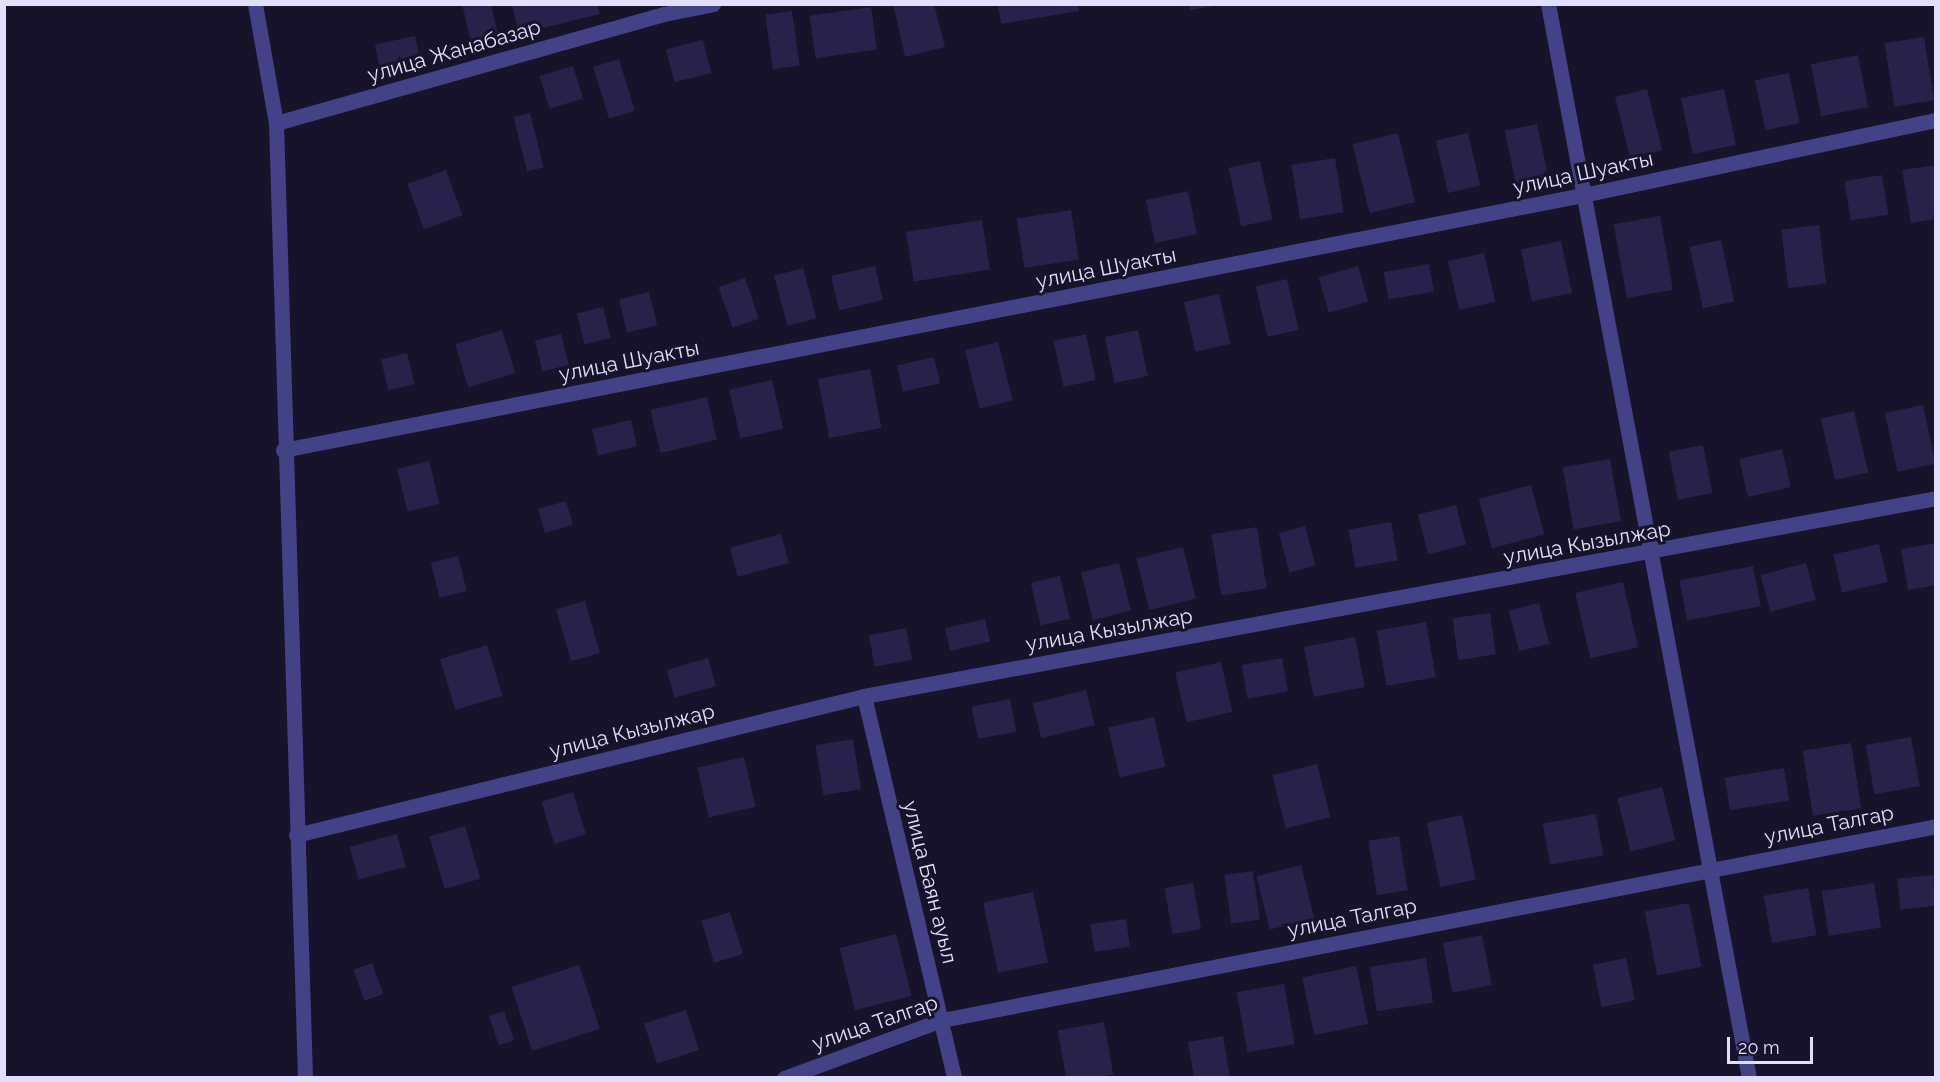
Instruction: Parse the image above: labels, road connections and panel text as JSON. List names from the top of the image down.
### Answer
{
  "streets": {
    "street": [
      "улица Жанабазар",
      "улица Шуакты",
      "улица Кызылжар",
      "улица Талгар",
      "улица Баян ауыл"
    ]
  },
  "crossings": [
    ["улица Кызылжар", "улица Баян ауыл"],
    ["улица Талгар", "улица Баян ауыл"]
  ],
  "scale_bar": "20 m"
}
